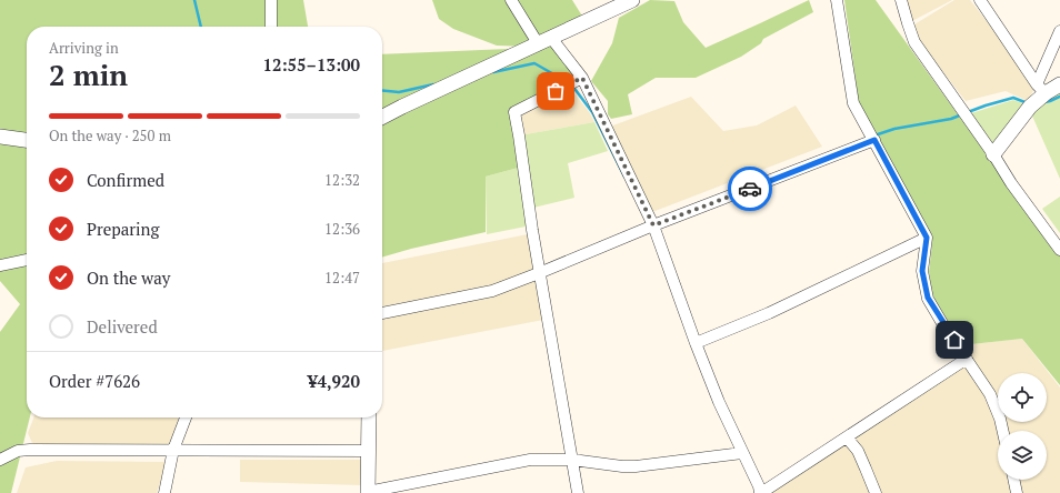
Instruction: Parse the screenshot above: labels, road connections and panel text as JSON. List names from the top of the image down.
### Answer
{
  "page": {
    "heading": ["2 min", "Arriving in", "12:55–13:00"],
    "panel": ["Order #7626", "¥4,920"],
    "bar": "On the way · 250 m",
    "list": [
      ["Confirmed", "12:32"],
      ["Preparing", "12:36"],
      ["On the way", "12:47"],
      "Delivered"
    ]
  }
}
